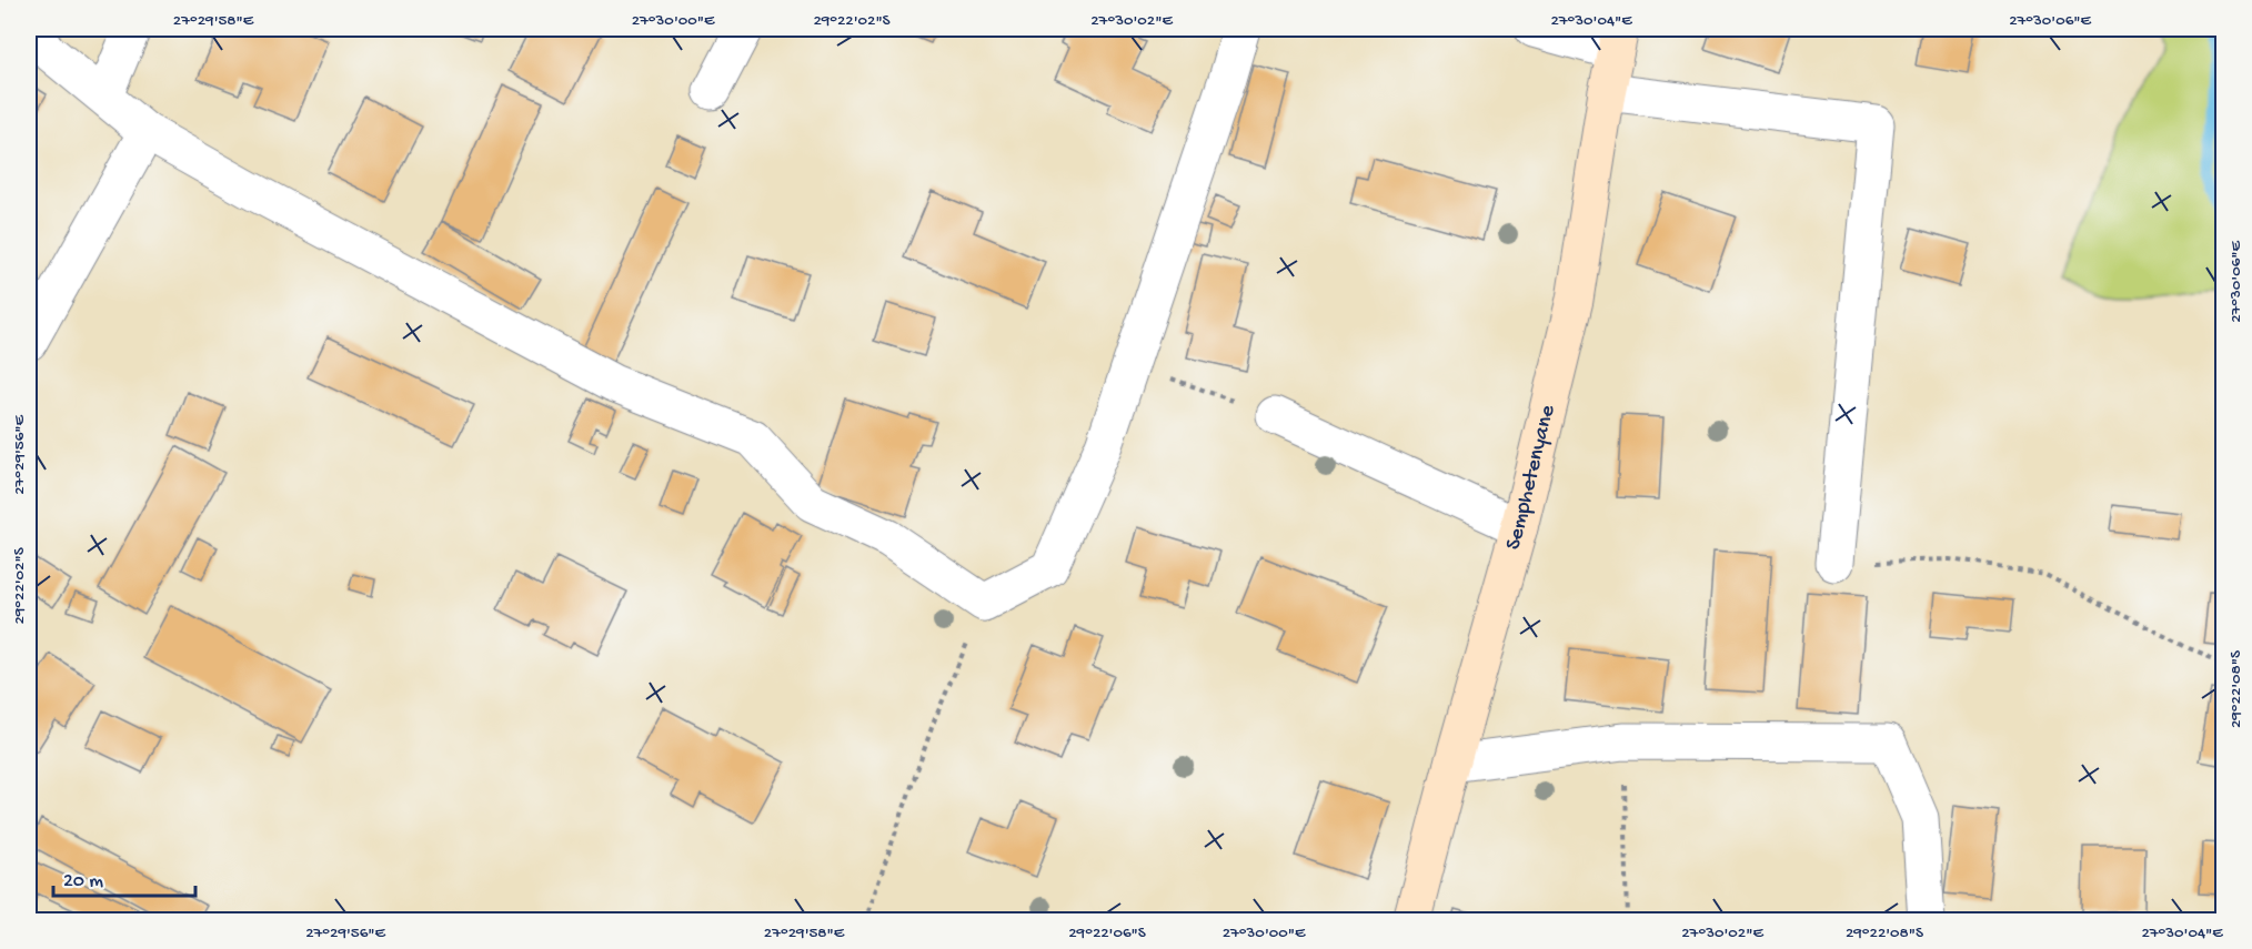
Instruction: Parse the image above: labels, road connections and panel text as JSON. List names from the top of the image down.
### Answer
{
  "streets": {
    "main road": ["Semphetenyane"]
  },
  "scale_bar": "20 m",
  "coordinates": [
    "27°29'58\"E",
    "27°30'00\"E",
    "29°22'02\"S",
    "27°30'02\"E",
    "27°30'04\"E",
    "27°30'06\"E",
    "27°29'56\"E",
    "29°22'08\"S",
    "29°22'06\"S"
  ]
}
